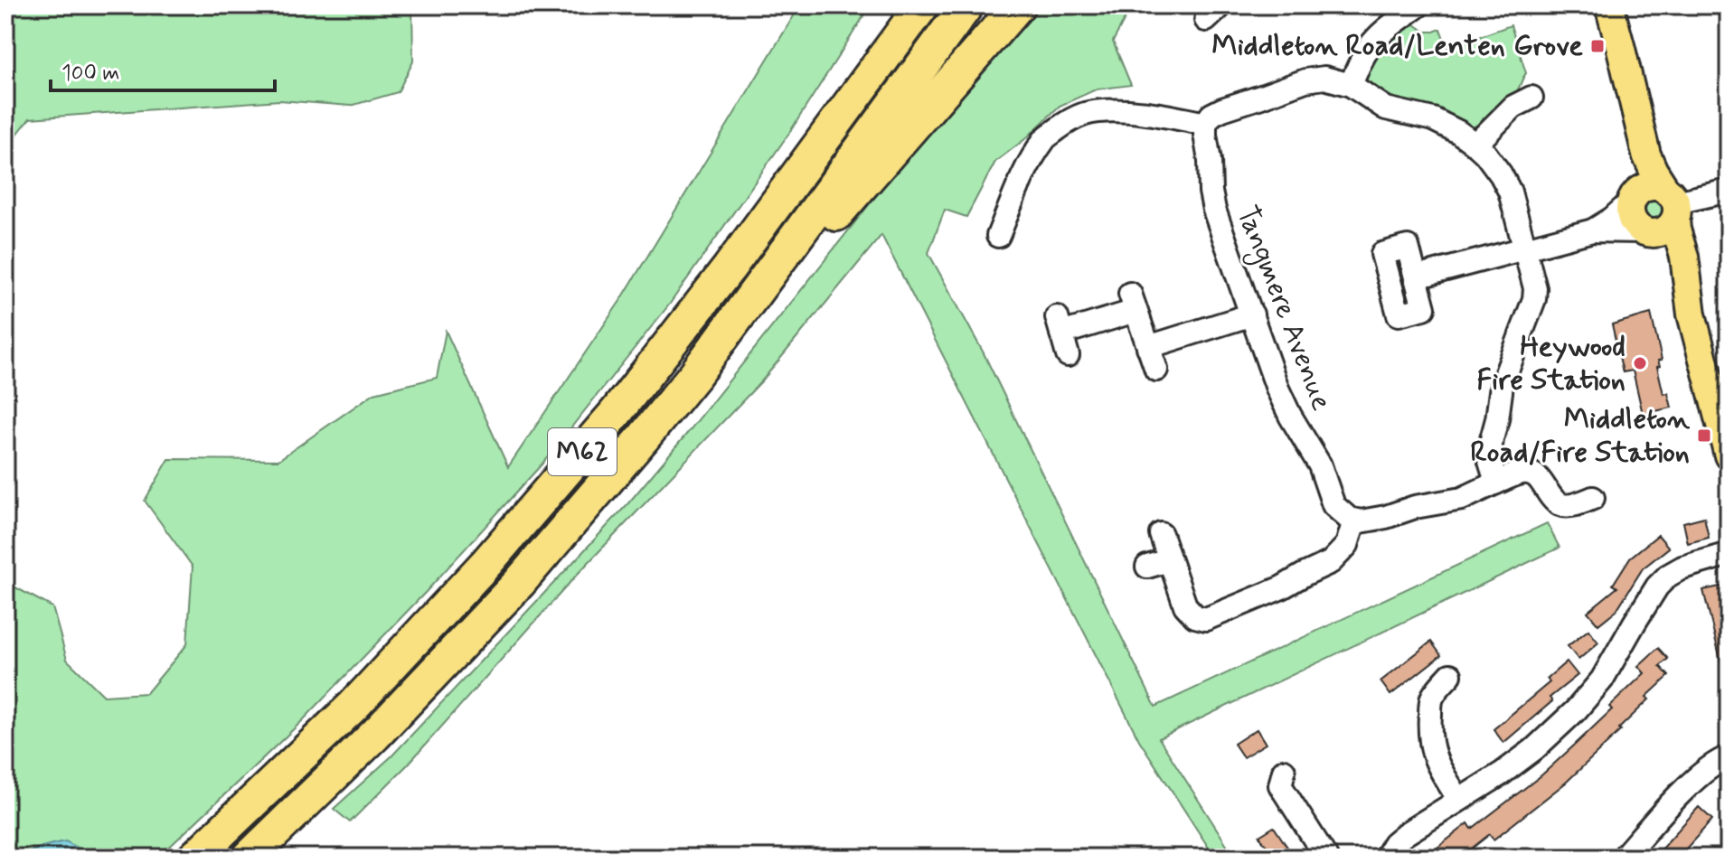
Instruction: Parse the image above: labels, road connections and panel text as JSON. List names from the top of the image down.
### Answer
{
  "streets": {
    "highway": ["M62"],
    "street": ["Tangmere Avenue"]
  },
  "places": {
    "transit": ["Middleton Road/Lenten Grove", "Middleton Road/Fire Station"],
    "other": ["Heywood Fire Station"]
  },
  "scale_bar": "100 m"
}
